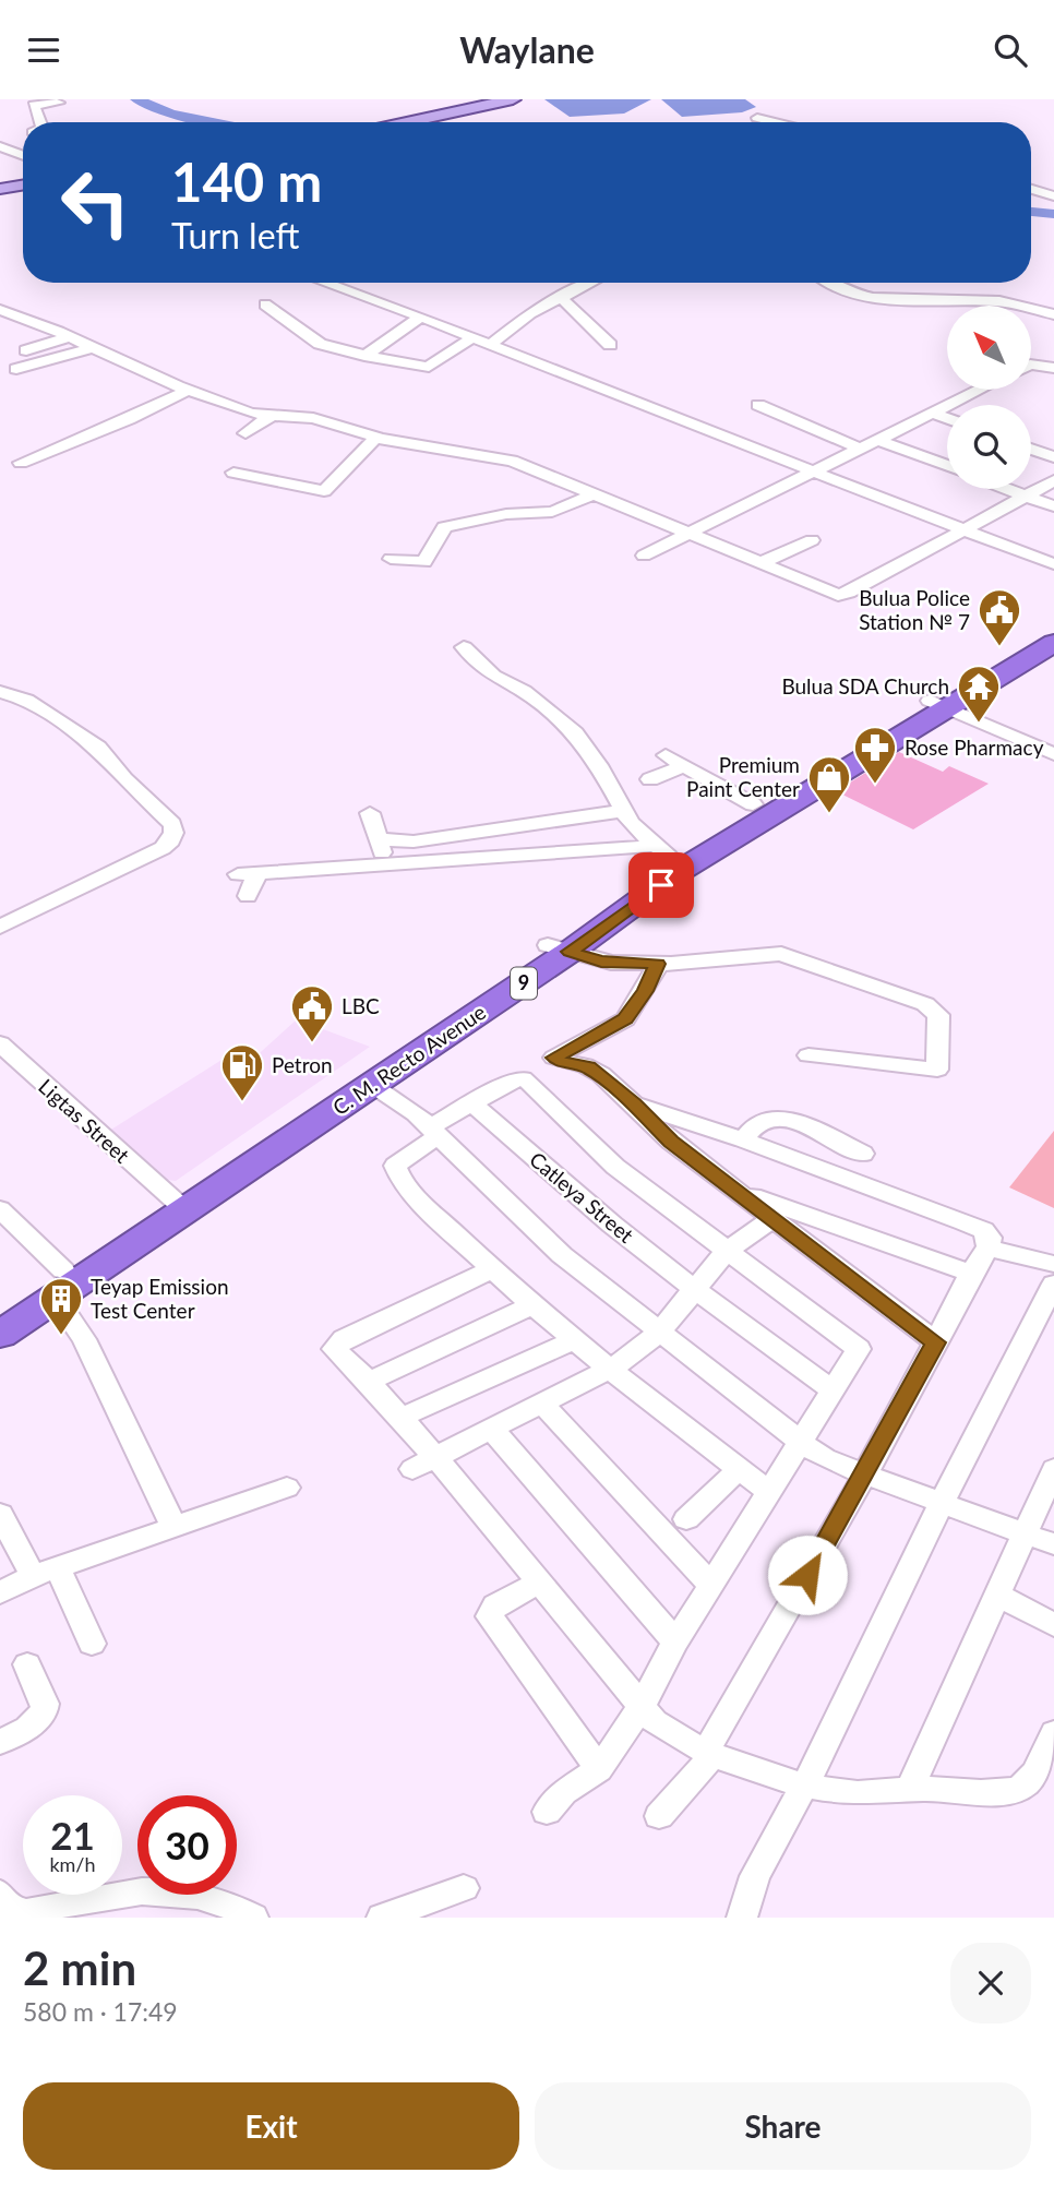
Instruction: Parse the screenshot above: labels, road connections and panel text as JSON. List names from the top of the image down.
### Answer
{
  "streets": {
    "highway": ["9", "C. M. Recto Avenue"],
    "street": ["Ligtas Street", "Catleya Street"]
  },
  "crossings": [
    ["C. M. Recto Avenue", "Ligtas Street"]
  ],
  "places": {
    "public building": ["Bulua Police Station № 7", "LBC"],
    "temple": ["Bulua SDA Church"],
    "pharmacy": ["Rose Pharmacy"],
    "shop": ["Premium Paint Center"],
    "fuel station": ["Petron"],
    "building": ["Teyap Emission Test Center"]
  },
  "north": "top left",
  "page": {
    "header": "Waylane",
    "turn": ["140 m", "Turn left"],
    "speed": "21 km/h",
    "limit": "30",
    "heading": ["2 min", "580 m · 17:49"],
    "buttons": ["Exit", "Share"]
  }
}
